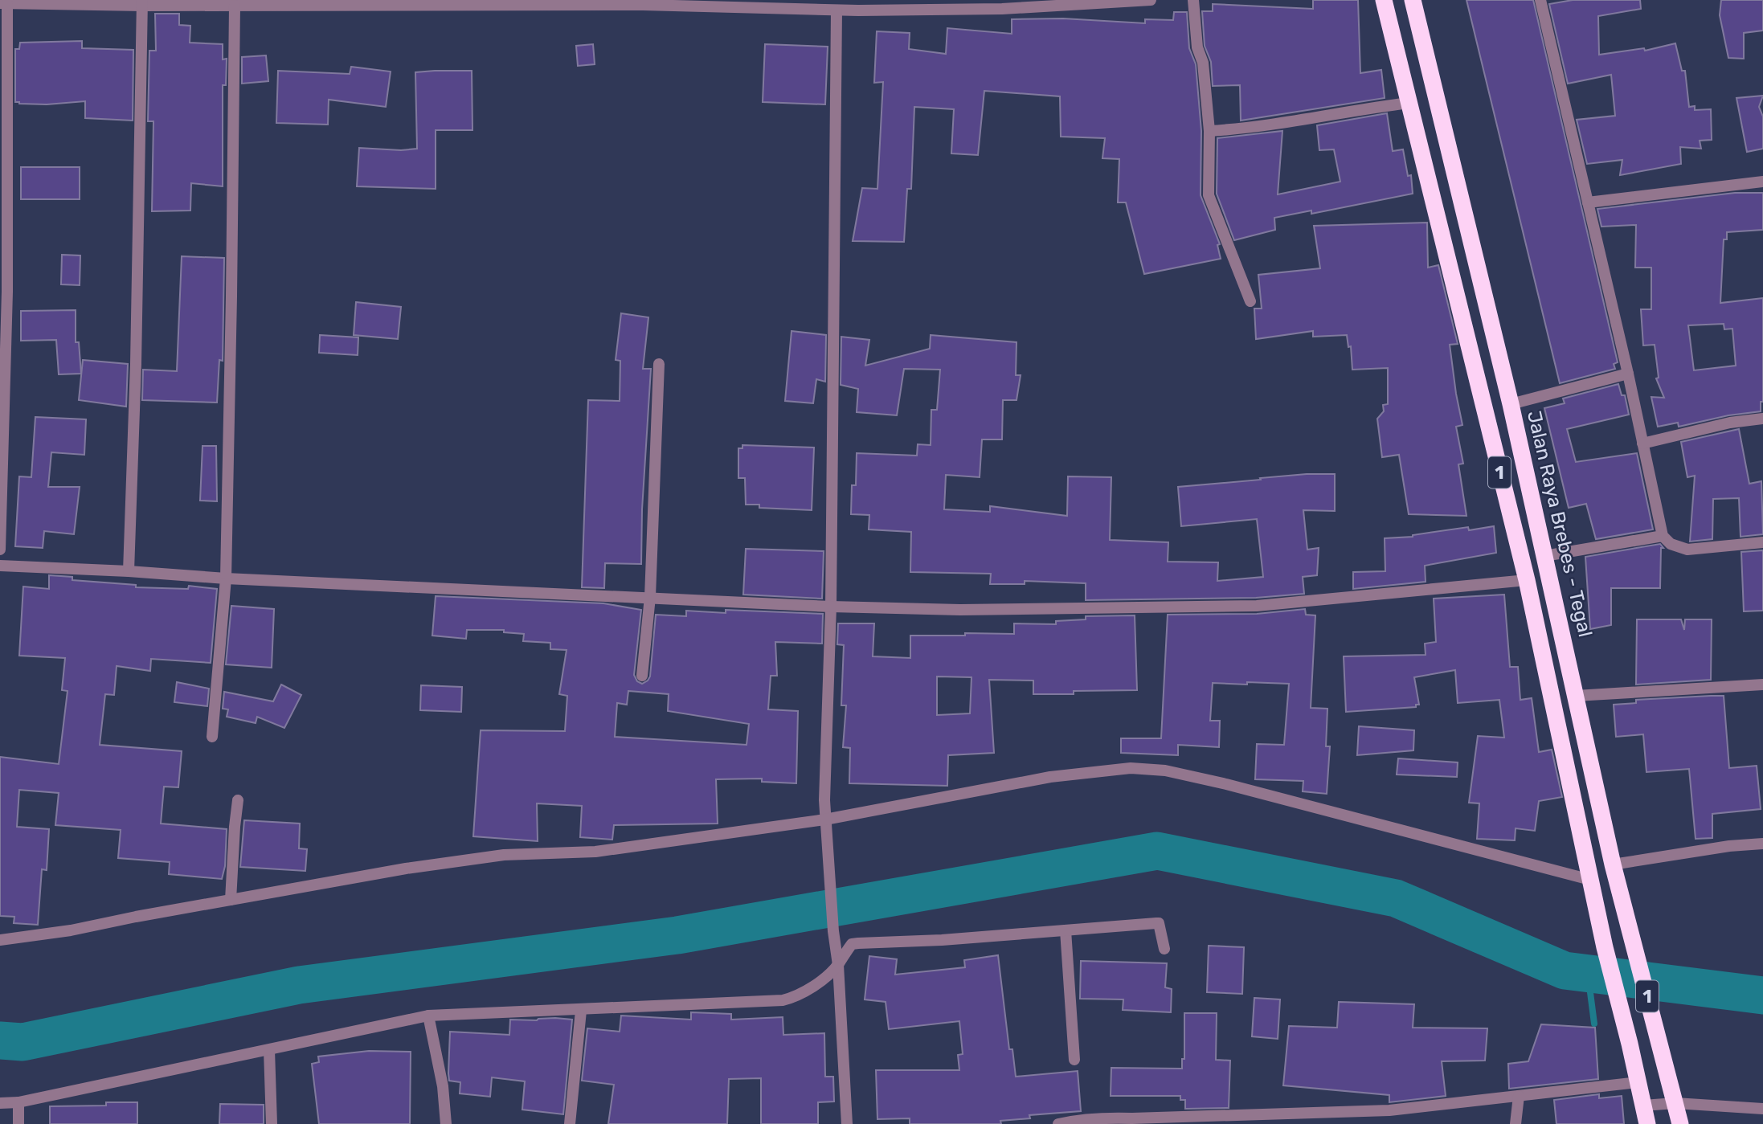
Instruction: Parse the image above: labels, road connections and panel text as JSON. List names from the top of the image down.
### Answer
{
  "streets": {
    "highway": ["1", "Jalan Raya Brebes - Tegal"]
  },
  "crossings": [
    ["1", "Jalan Raya Brebes - Tegal"]
  ]
}
